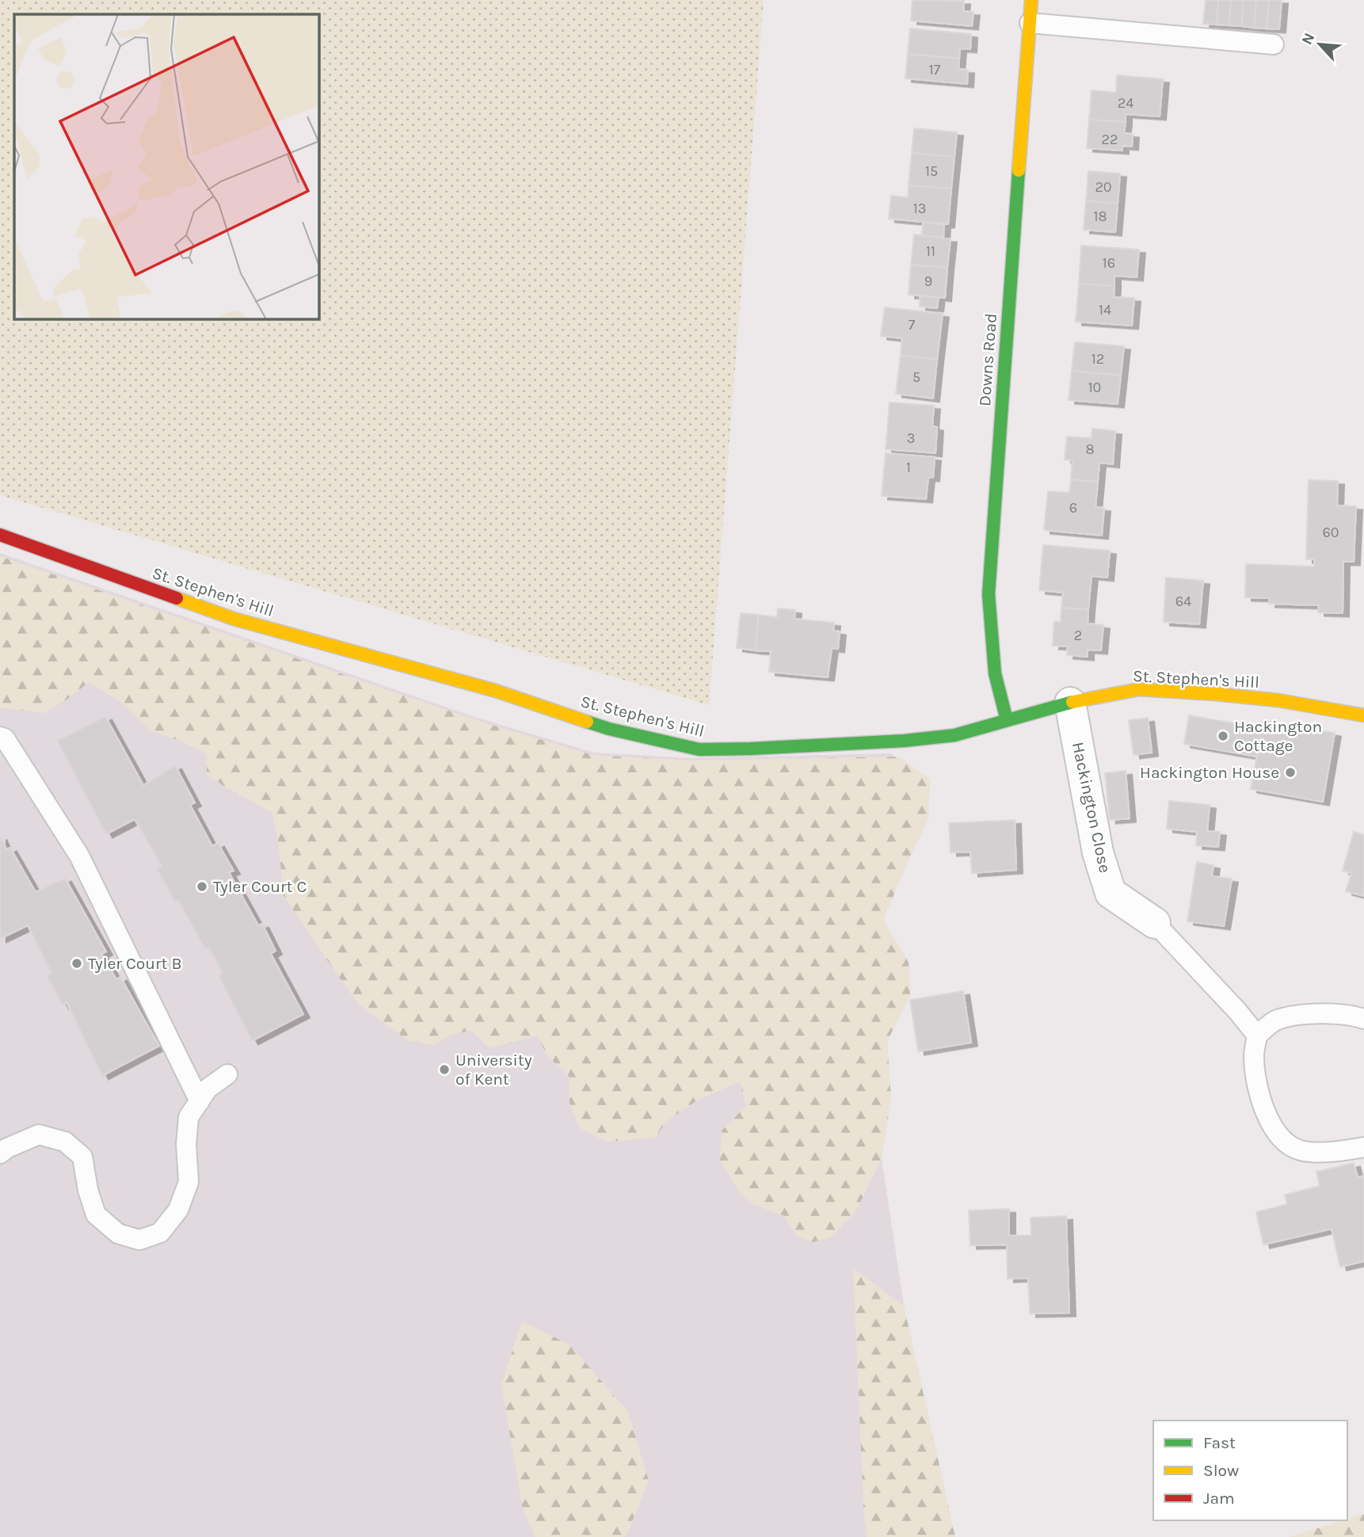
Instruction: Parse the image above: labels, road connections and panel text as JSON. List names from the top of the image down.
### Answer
{
  "streets": {
    "street": ["Downs Road", "St. Stephen's Hill", "Hackington Close"]
  },
  "crossings": [
    ["Downs Road", "St. Stephen's Hill"],
    ["St. Stephen's Hill", "Hackington Close"]
  ],
  "places": [
    "Hackington Cottage",
    "Hackington House",
    "Tyler Court C",
    "Tyler Court B",
    "University of Kent"
  ],
  "house_numbers": [
    "17",
    "24",
    "22",
    "15",
    "20",
    "13",
    "18",
    "11",
    "16",
    "9",
    "14",
    "7",
    "12",
    "5",
    "10",
    "3",
    "8",
    "1",
    "6",
    "60",
    "64",
    "2"
  ],
  "legend": ["Fast", "Slow", "Jam"],
  "north": "top left"
}
